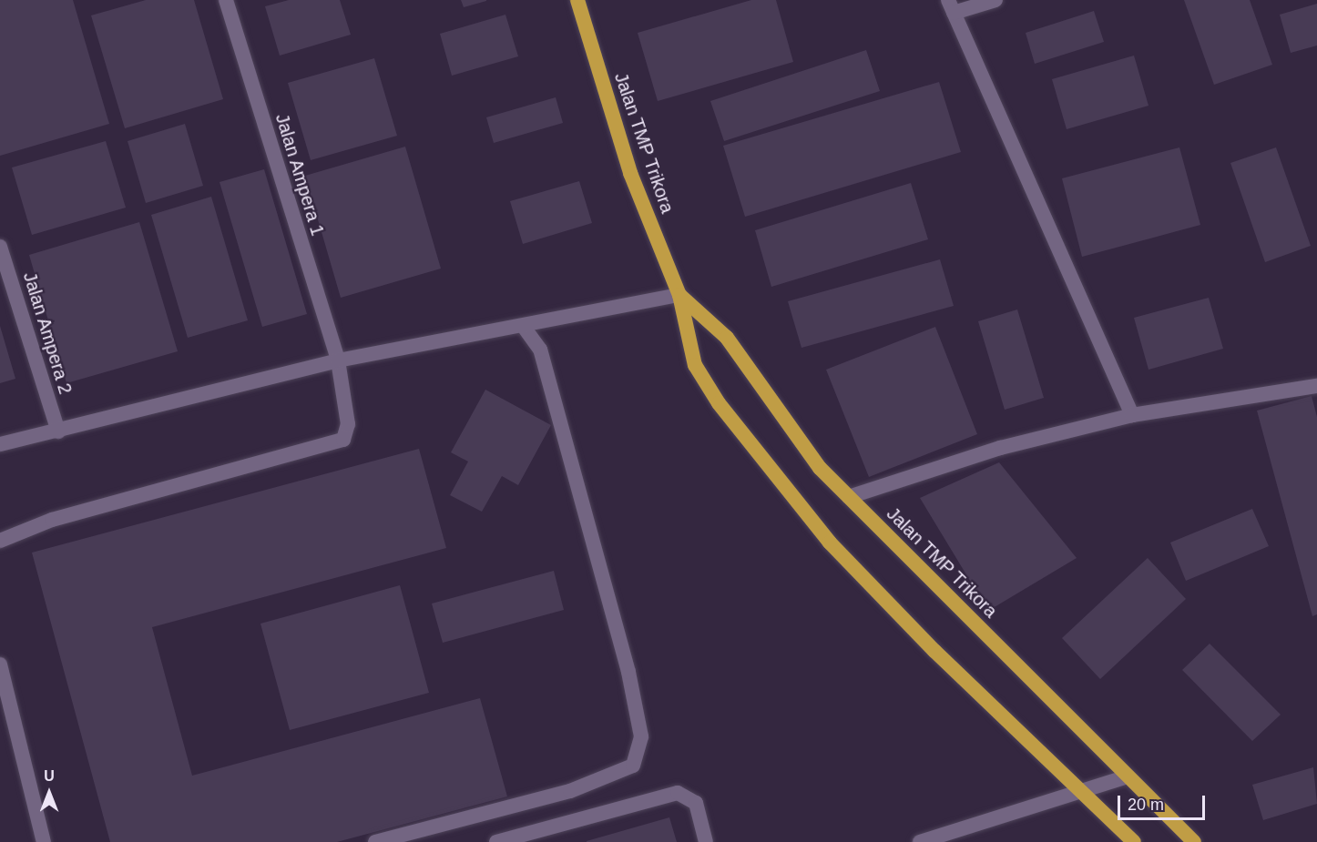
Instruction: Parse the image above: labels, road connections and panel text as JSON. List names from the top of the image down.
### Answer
{
  "streets": {
    "highway": ["Jalan TMP Trikora"],
    "street": ["Jalan Ampera 1", "Jalan Ampera 2"]
  },
  "scale_bar": "20 m",
  "north": "top"
}
